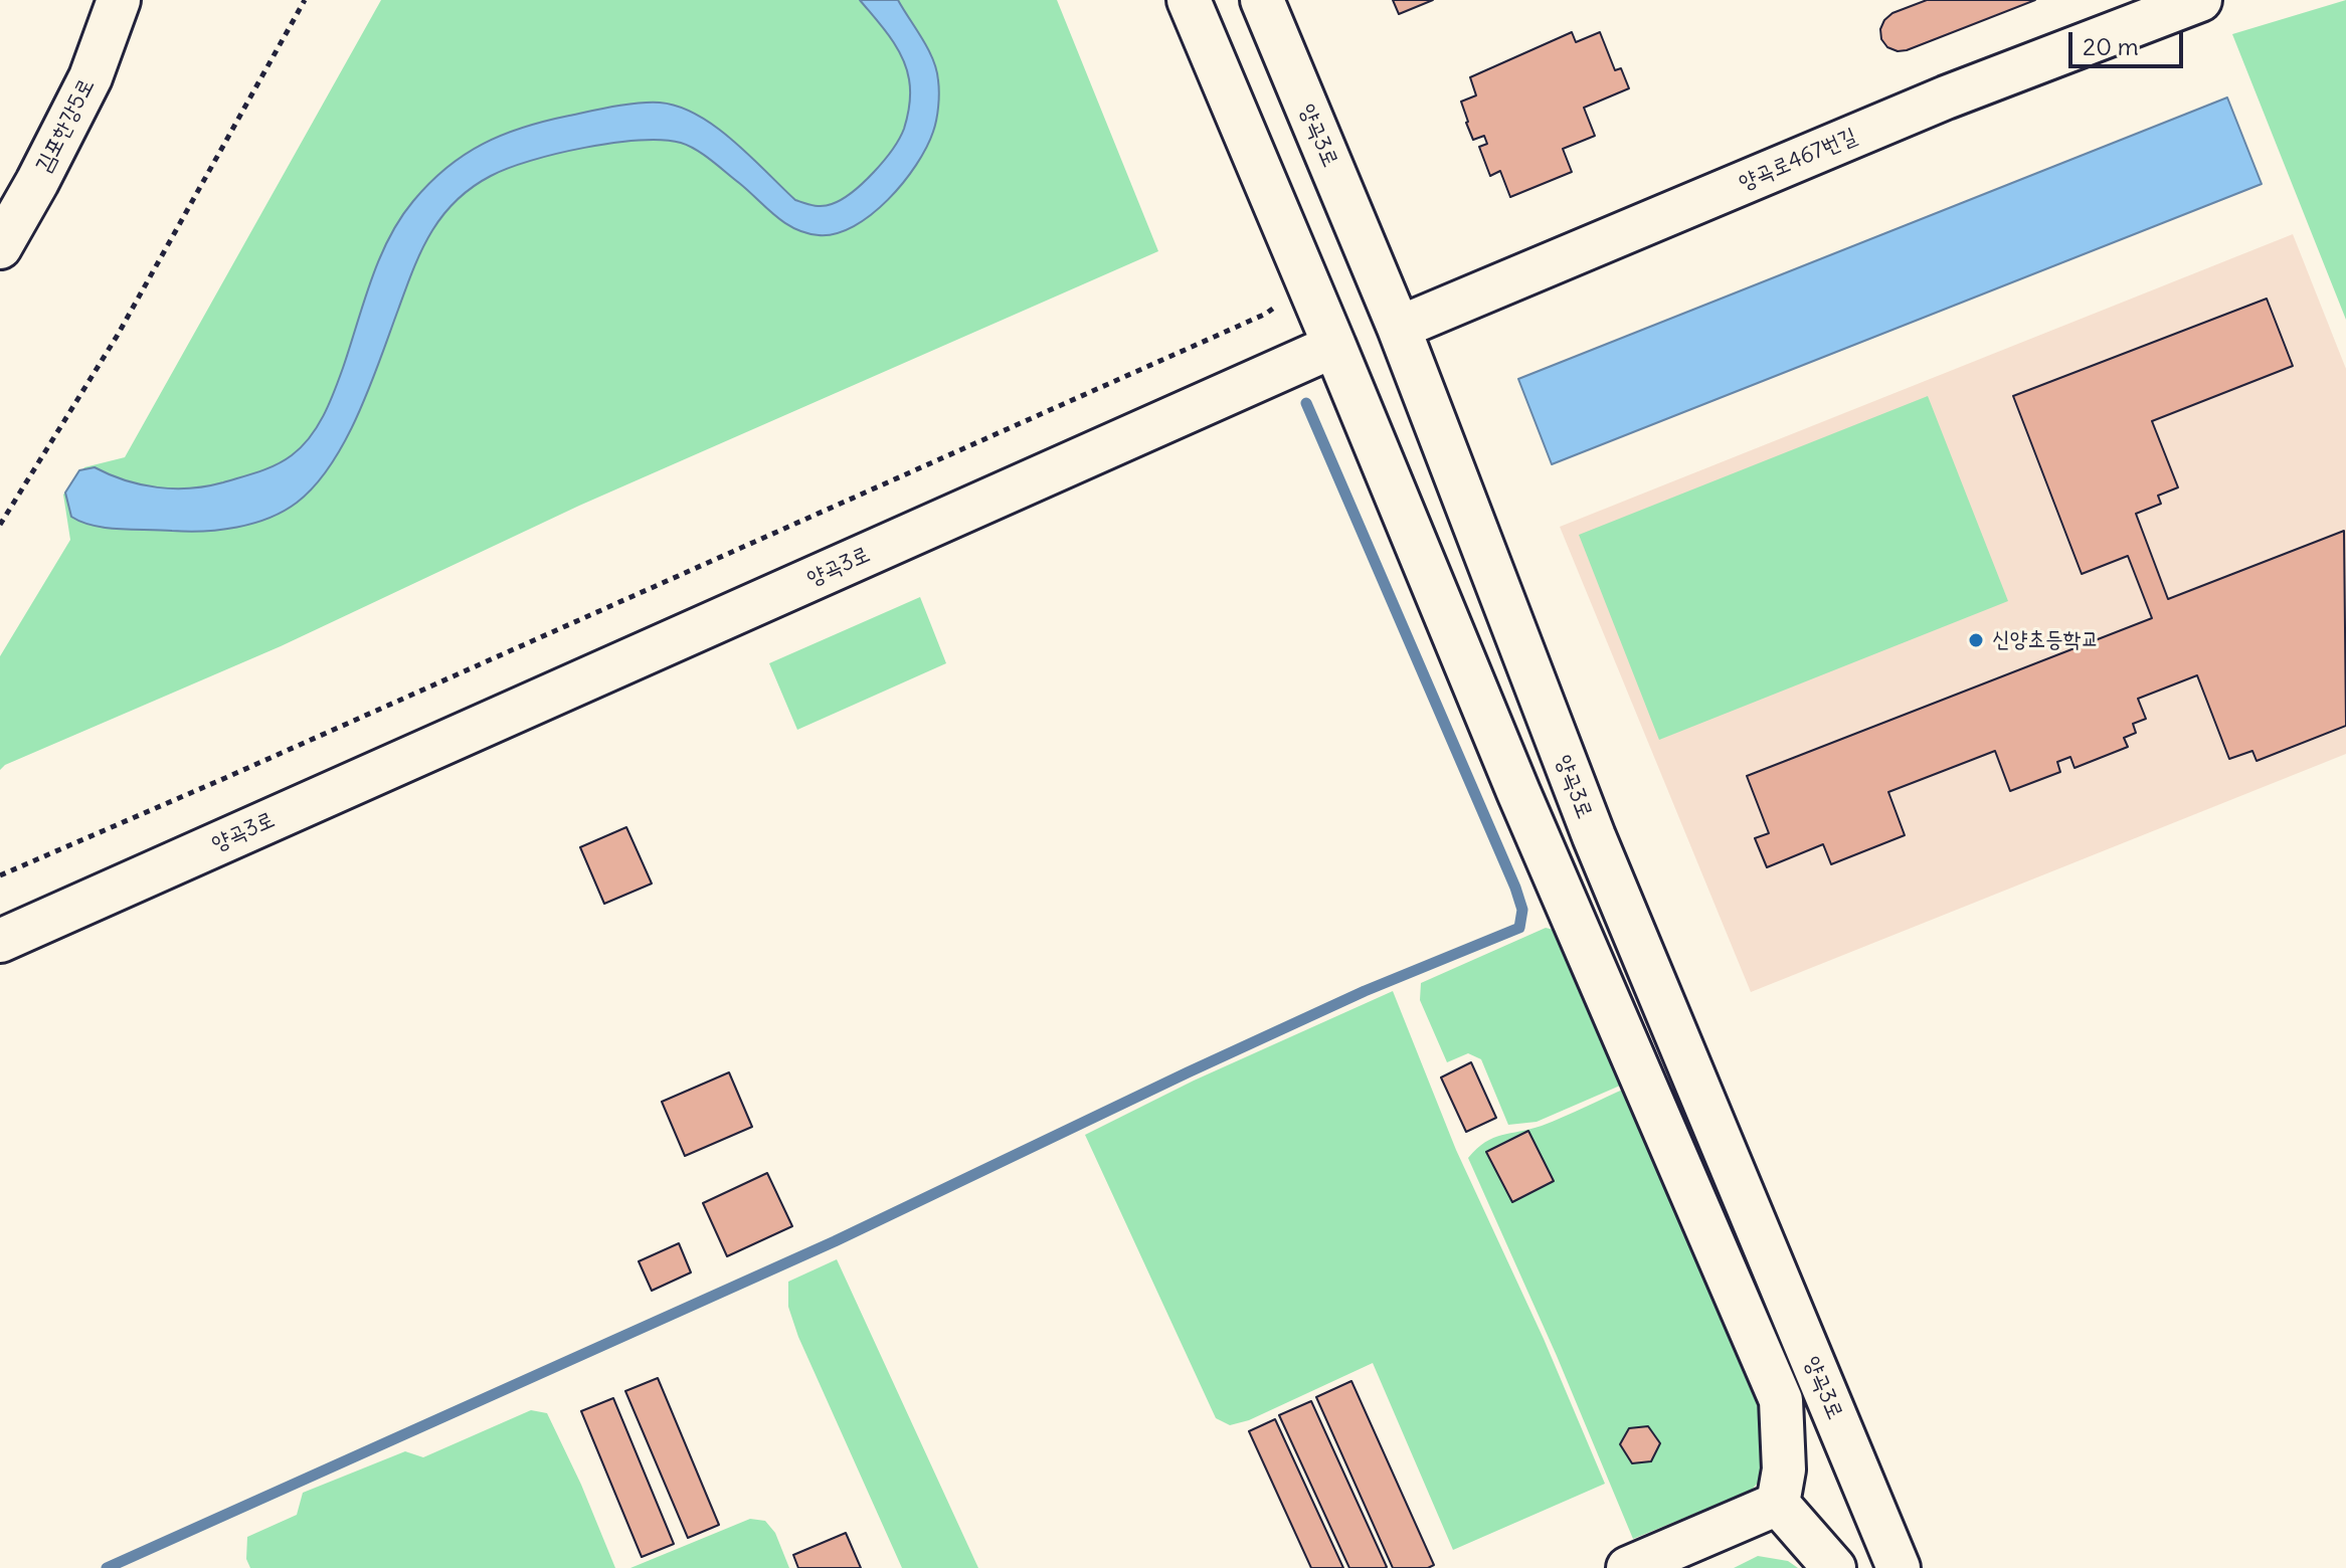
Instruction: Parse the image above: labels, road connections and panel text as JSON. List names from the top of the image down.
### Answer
{
  "streets": {
    "street": ["김포한강5로", "양곡3로", "양곡로467번길"]
  },
  "crossings": [
    ["양곡3로", "양곡로467번길"]
  ],
  "places": ["신양초등학교"],
  "scale_bar": "20 m"
}
